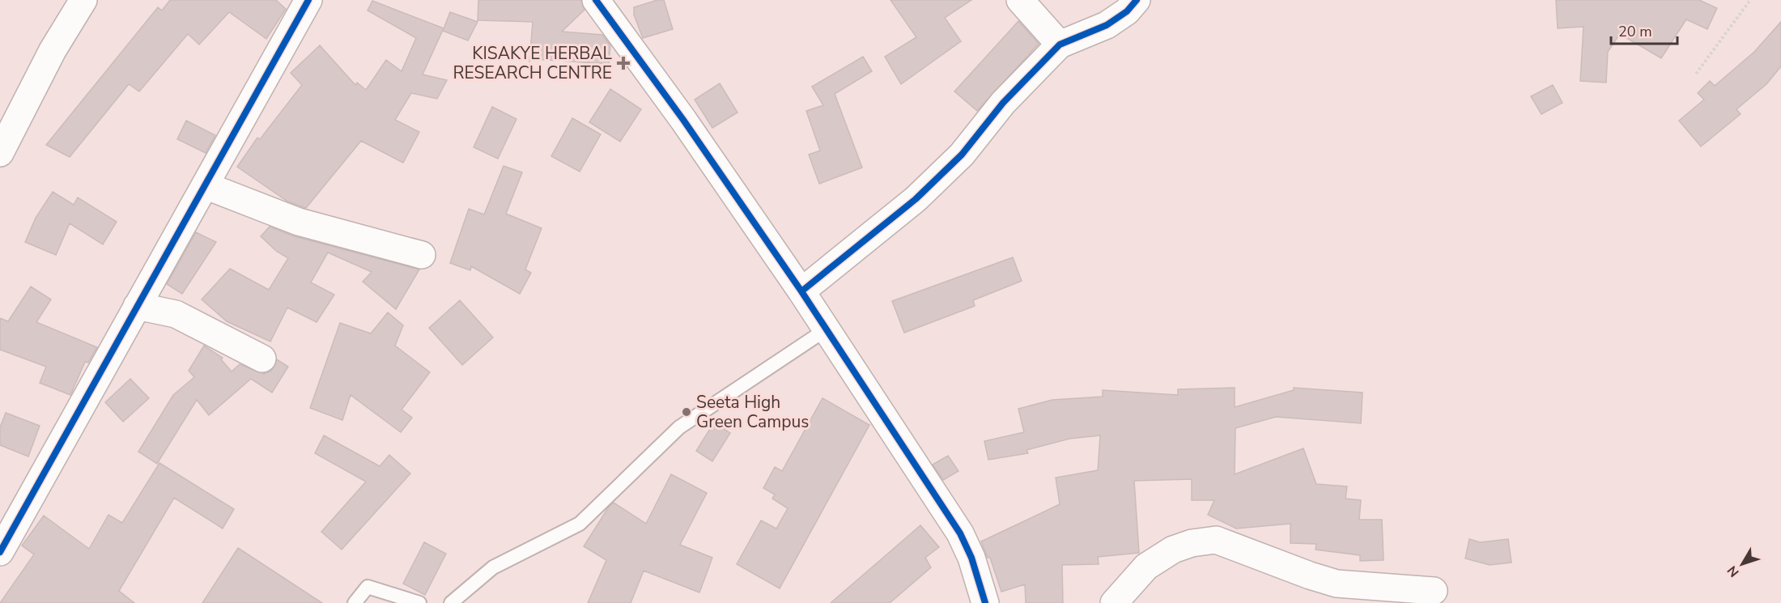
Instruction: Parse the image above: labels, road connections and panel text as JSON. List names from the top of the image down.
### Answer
{
  "places": {
    "health": ["KISAKYE HERBAL RESEARCH CENTRE"],
    "other": ["Seeta High Green Campus"]
  },
  "scale_bar": "20 m",
  "north": "bottom left"
}
